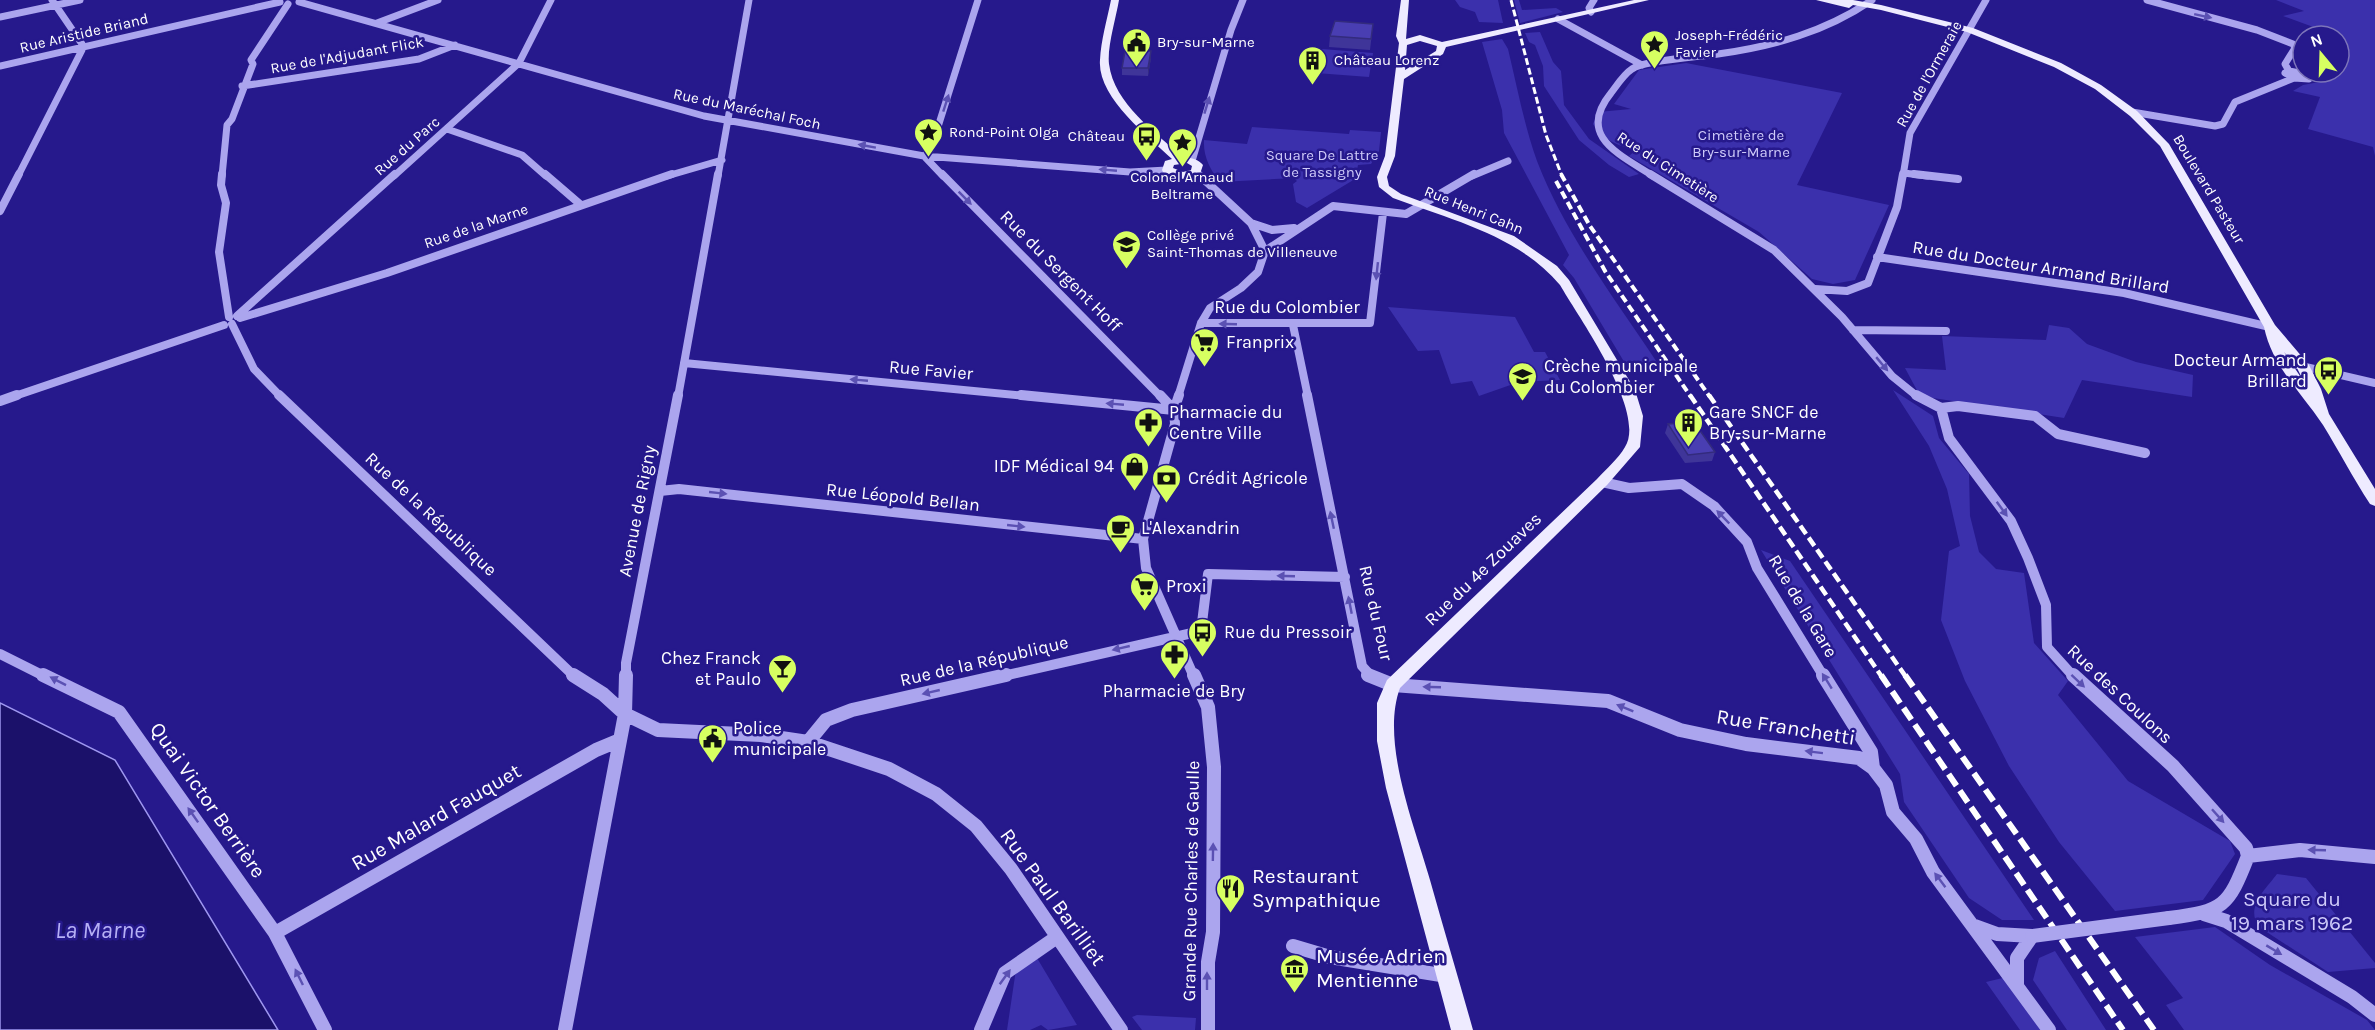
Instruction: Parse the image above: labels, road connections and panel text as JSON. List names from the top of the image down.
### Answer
{
  "streets": {
    "main road": [
      "Boulevard Pasteur",
      "Rue Henri Cahn",
      "Rue du 4e Zouaves",
      "Rue du Four"
    ],
    "street": [
      "Rue Aristide Briand",
      "Rue de l'Adjudant Flick",
      "Rue de l'Ormeraie",
      "Rue du Maréchal Foch",
      "Rue du Parc",
      "Rue du Cimetière",
      "Rue de la Marne",
      "Rue du Docteur Armand Brillard",
      "Rue du Sergent Hoff",
      "Rue du Colombier",
      "Rue Favier",
      "Rue Léopold Bellan",
      "Avenue de Rigny",
      "Rue de la République",
      "Rue de la Gare",
      "Rue des Coulons",
      "Rue Franchetti",
      "Quai Victor Berrière",
      "Rue Malard Fauquet",
      "Grande Rue Charles de Gaulle",
      "Rue Paul Barilliet"
    ]
  },
  "crossings": [
    ["Rue Aristide Briand", "Rue du Maréchal Foch"],
    ["Rue Aristide Briand", "Rue de la République"],
    ["Rue de l'Adjudant Flick", "Rue du Maréchal Foch"],
    ["Rue de l'Adjudant Flick", "Rue de la République"],
    ["Rue de l'Ormeraie", "Rue du Cimetière"],
    ["Rue de l'Ormeraie", "Boulevard Pasteur"],
    ["Rue de l'Ormeraie", "Rue du Docteur Armand Brillard"],
    ["Rue du Maréchal Foch", "Rue du Parc"],
    ["Rue du Maréchal Foch", "Rue du Sergent Hoff"],
    ["Rue du Maréchal Foch", "Avenue de Rigny"],
    ["Rue du Parc", "Rue de la Marne"],
    ["Rue du Parc", "Rue de la République"],
    ["Boulevard Pasteur", "Rue du Docteur Armand Brillard"],
    ["Rue Henri Cahn", "Rue du 4e Zouaves"],
    ["Rue Henri Cahn", "Rue de la Gare"],
    ["Rue de la Marne", "Avenue de Rigny"],
    ["Rue de la Marne", "Rue de la République"],
    ["Rue du Sergent Hoff", "Rue Favier"],
    ["Rue du Sergent Hoff", "Grande Rue Charles de Gaulle"],
    ["Rue du Colombier", "Rue du Four"],
    ["Rue du Colombier", "Grande Rue Charles de Gaulle"],
    ["Rue Favier", "Avenue de Rigny"],
    ["Rue Favier", "Grande Rue Charles de Gaulle"],
    ["Rue Léopold Bellan", "Avenue de Rigny"],
    ["Rue Léopold Bellan", "Grande Rue Charles de Gaulle"],
    ["Avenue de Rigny", "Rue de la République"],
    ["Avenue de Rigny", "Rue Malard Fauquet"],
    ["Rue de la République", "Grande Rue Charles de Gaulle"],
    ["Rue de la République", "Rue Paul Barilliet"],
    ["Rue du 4e Zouaves", "Rue de la Gare"],
    ["Rue du 4e Zouaves", "Rue du Four"],
    ["Rue du 4e Zouaves", "Rue Franchetti"],
    ["Rue de la Gare", "Rue Franchetti"],
    ["Rue du Four", "Rue Franchetti"],
    ["Quai Victor Berrière", "Rue Malard Fauquet"]
  ],
  "one_way": [
    "Rue du Maréchal Foch",
    "Rue du Sergent Hoff",
    "Rue Favier",
    "Rue Léopold Bellan",
    "Rue de la Gare",
    "Rue du Four",
    "Rue des Coulons",
    "Rue Franchetti",
    "Quai Victor Berrière",
    "Grande Rue Charles de Gaulle"
  ],
  "water": ["La Marne"],
  "parks": ["Cimetière de Bry-sur-Marne", "Square De Lattre de Tassigny", "Square du 19 mars 1962"],
  "places": {
    "public building": ["Bry-sur-Marne", "Police municipale"],
    "place": ["Joseph-Frédéric Favier", "Rond-Point Olga", "Colonel Arnaud Beltrame"],
    "building": ["Château Lorenz", "Gare SNCF de Bry-sur-Marne"],
    "bus stop": ["Château", "Docteur Armand Brillard", "Rue du Pressoir"],
    "school or university": ["Collège privé Saint-Thomas de Villeneuve", "Crèche municipale du Colombier"],
    "supermarket": ["Franprix", "Proxi"],
    "pharmacy": ["Pharmacie du Centre Ville", "Pharmacie de Bry"],
    "shop": ["IDF Médical 94"],
    "bank": ["Crédit Agricole"],
    "cafe": ["L'Alexandrin"],
    "bar": ["Chez Franck et Paulo"],
    "restaurant": ["Restaurant Sympathique"],
    "museum": ["Musée Adrien Mentienne"]
  },
  "north": "top"
}
